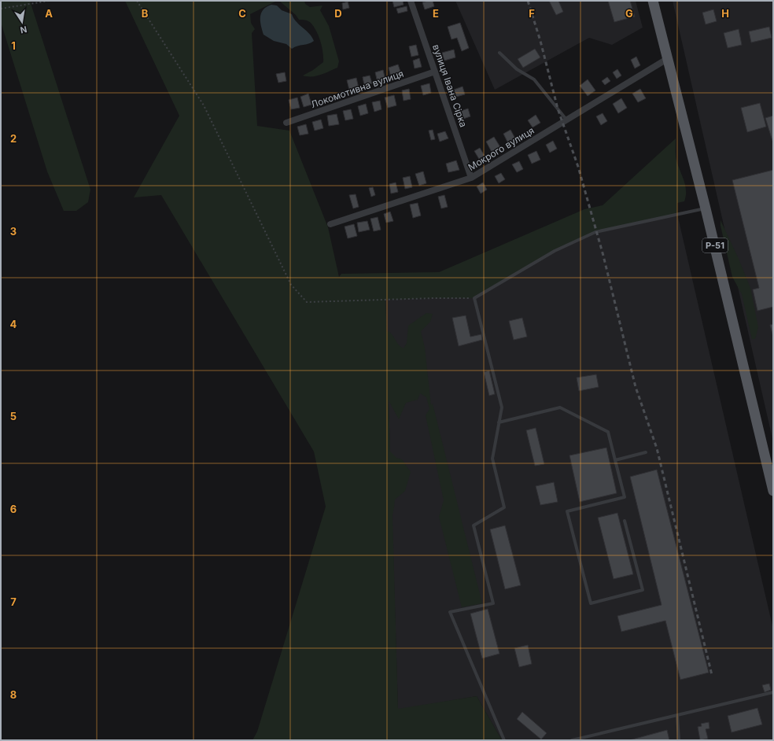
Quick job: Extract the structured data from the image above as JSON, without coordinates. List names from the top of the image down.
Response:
{
  "streets": {
    "main road": ["Р-51"],
    "street": ["вулиця Івана Сірка", "Локомотивна вулиця", "Мокрого вулиця"]
  },
  "crossings": [
    ["вулиця Івана Сірка", "Локомотивна вулиця"],
    ["вулиця Івана Сірка", "Мокрого вулиця"],
    ["Мокрого вулиця", "Р-51"]
  ],
  "north": "bottom",
  "grid": {
    "columns": [
      "A",
      "B",
      "C",
      "D",
      "E",
      "F",
      "G",
      "H"
    ],
    "rows": [
      "1",
      "2",
      "3",
      "4",
      "5",
      "6",
      "7",
      "8"
    ]
  }
}
